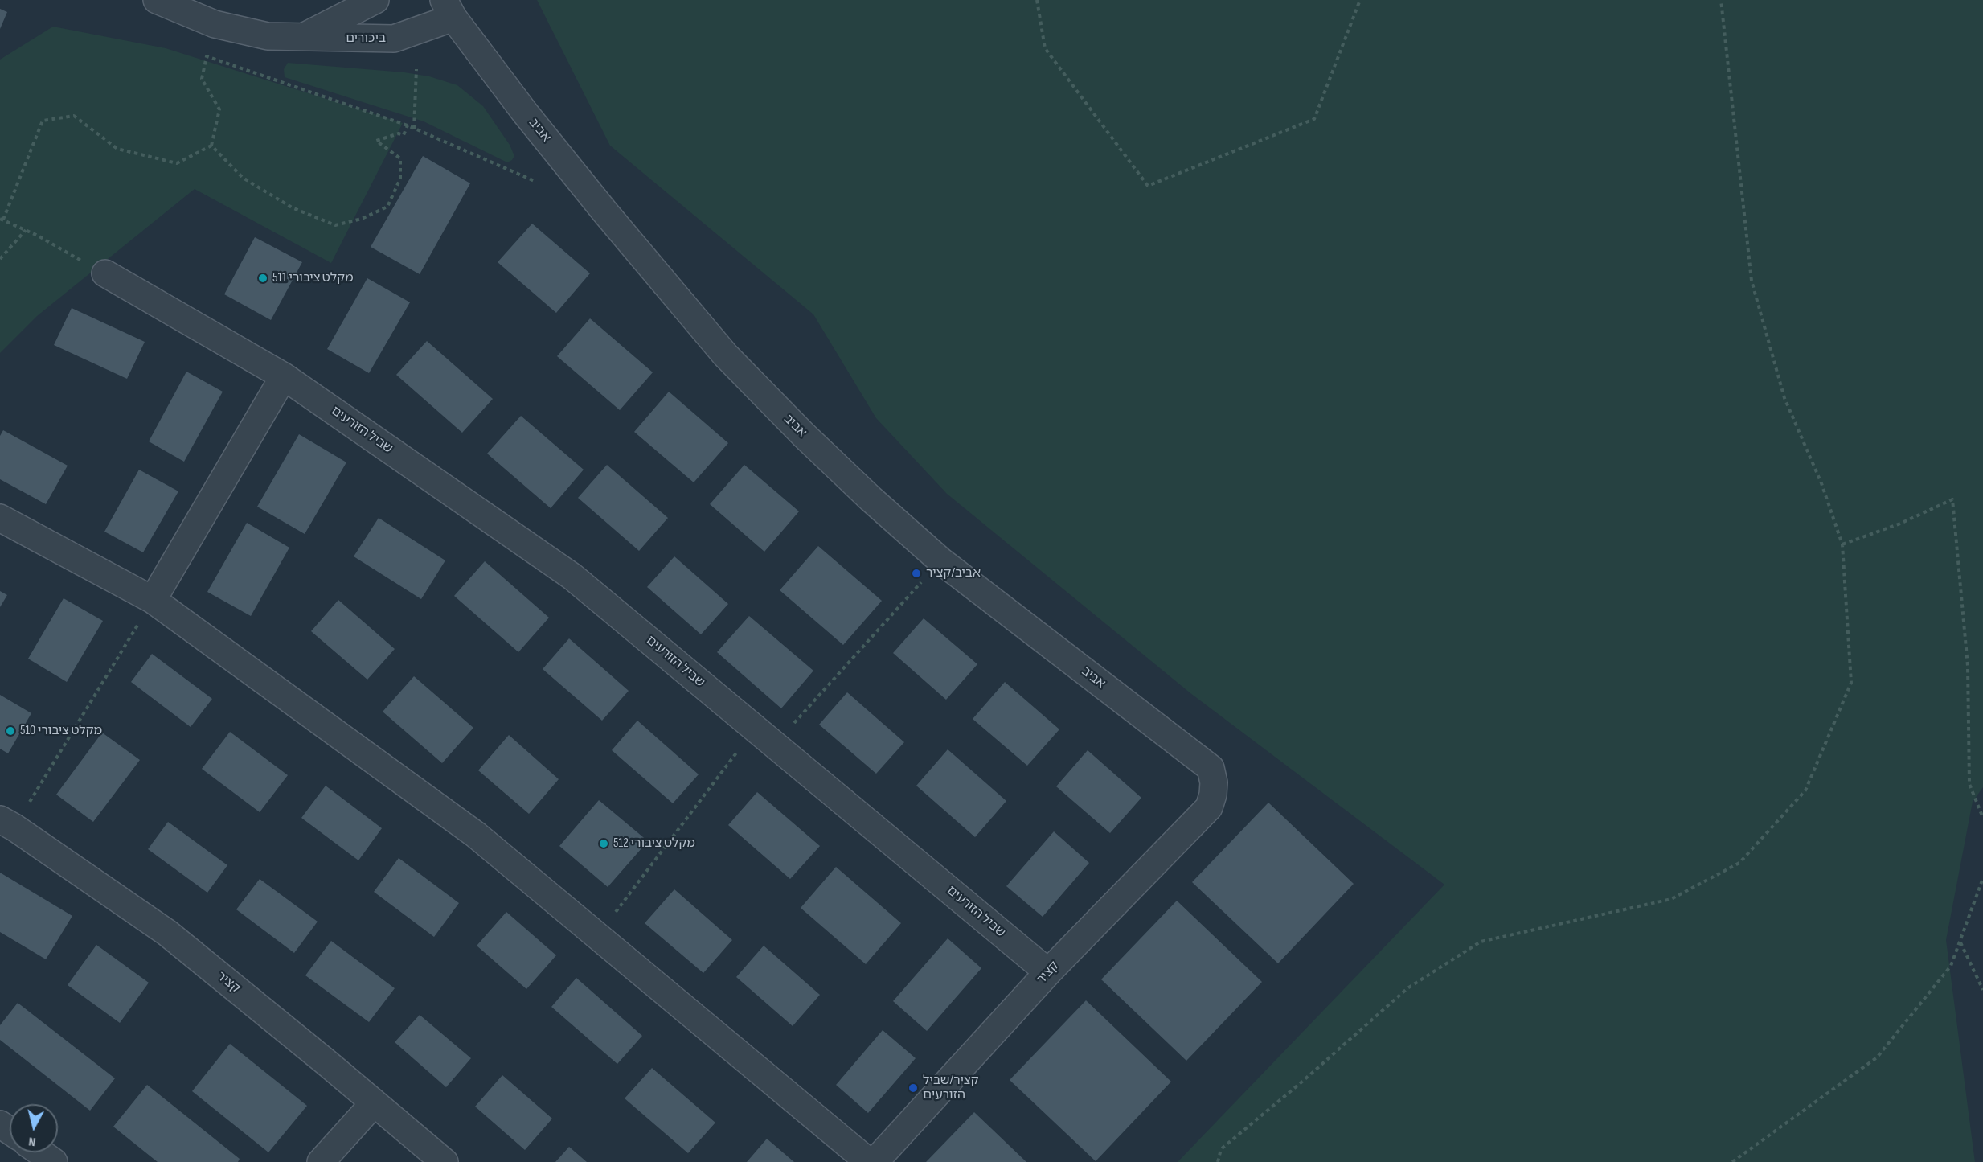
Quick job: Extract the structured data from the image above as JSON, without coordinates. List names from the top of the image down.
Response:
{
  "streets": {
    "street": [
      "ביכורים",
      "אביב",
      "שביל הזורעים",
      "קציר"
    ]
  },
  "crossings": [
    ["ביכורים", "אביב"],
    ["אביב", "קציר"],
    ["שביל הזורעים", "קציר"]
  ],
  "places": [
    "מקלט ציבורי 511",
    "אביב/קציר",
    "מקלט ציבורי 510",
    "מקלט ציבורי 512",
    "קציר/שביל הזורעים"
  ],
  "north": "bottom"
}
